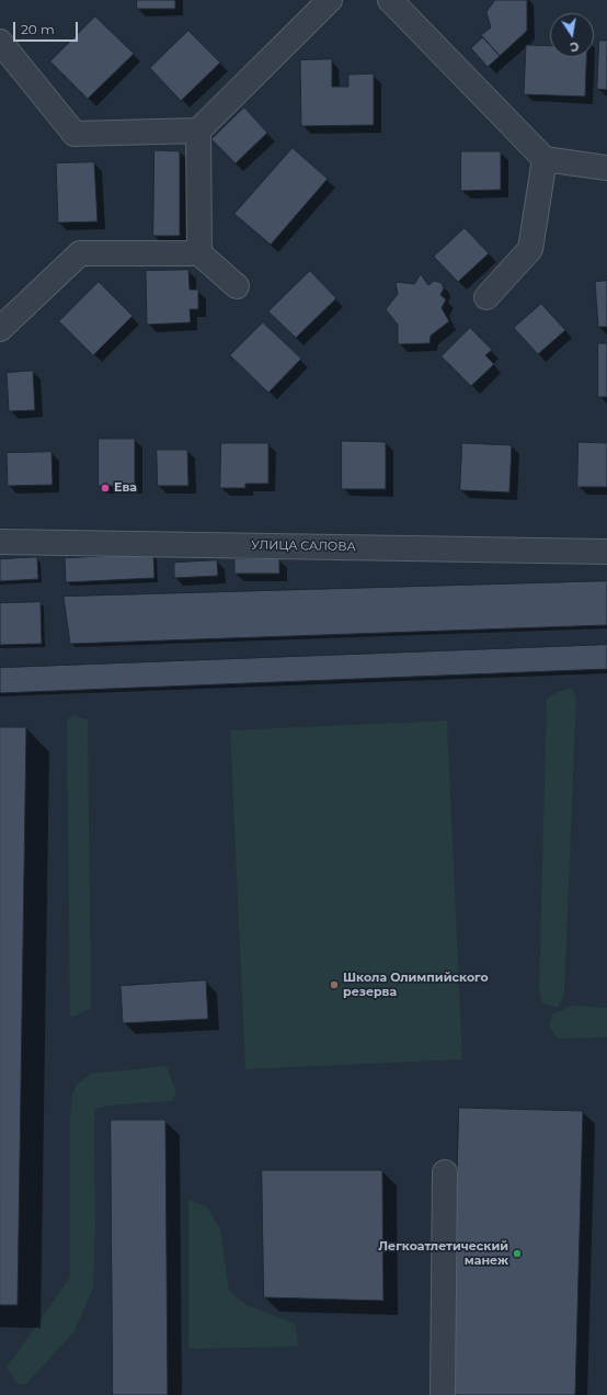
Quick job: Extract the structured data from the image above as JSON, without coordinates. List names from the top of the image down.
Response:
{
  "streets": {
    "street": ["УЛИЦА САЛОВА"]
  },
  "places": ["Ева", "Школа Олимпийского резерва", "Легкоатлетический манеж"],
  "scale_bar": "20 m",
  "north": "bottom"
}
